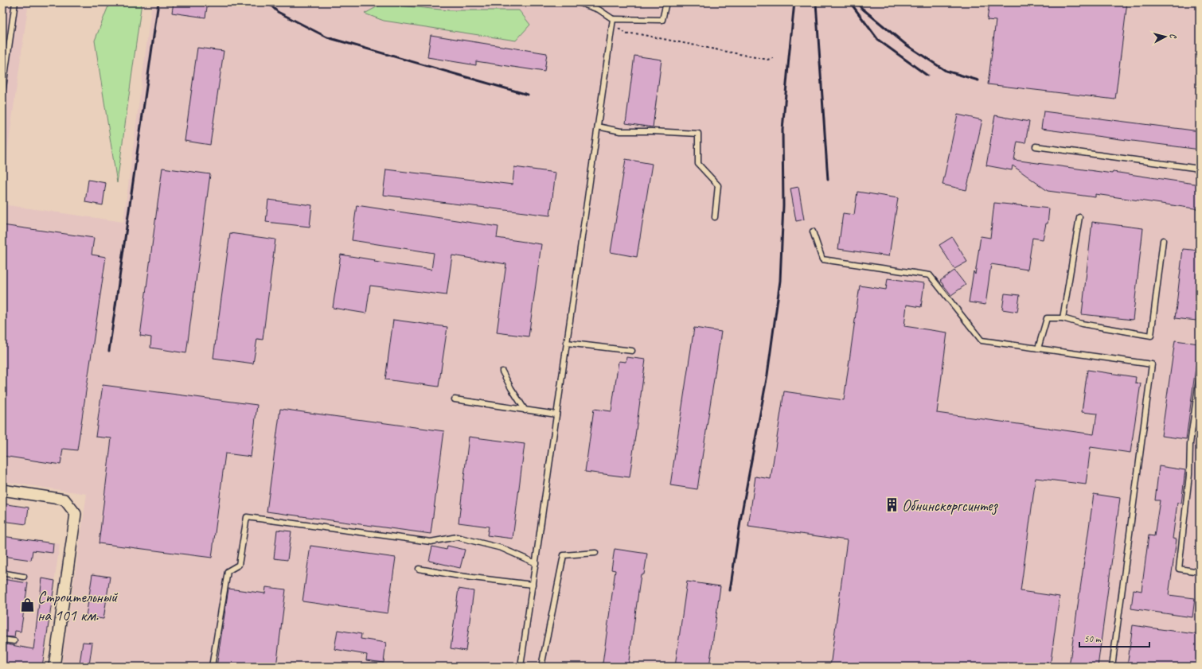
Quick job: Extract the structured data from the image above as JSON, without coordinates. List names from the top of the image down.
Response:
{
  "places": {
    "building": ["Обнинскоргсинтез"],
    "shop": ["Строительный на 101 км."]
  },
  "scale_bar": "50 m",
  "north": "right"
}
